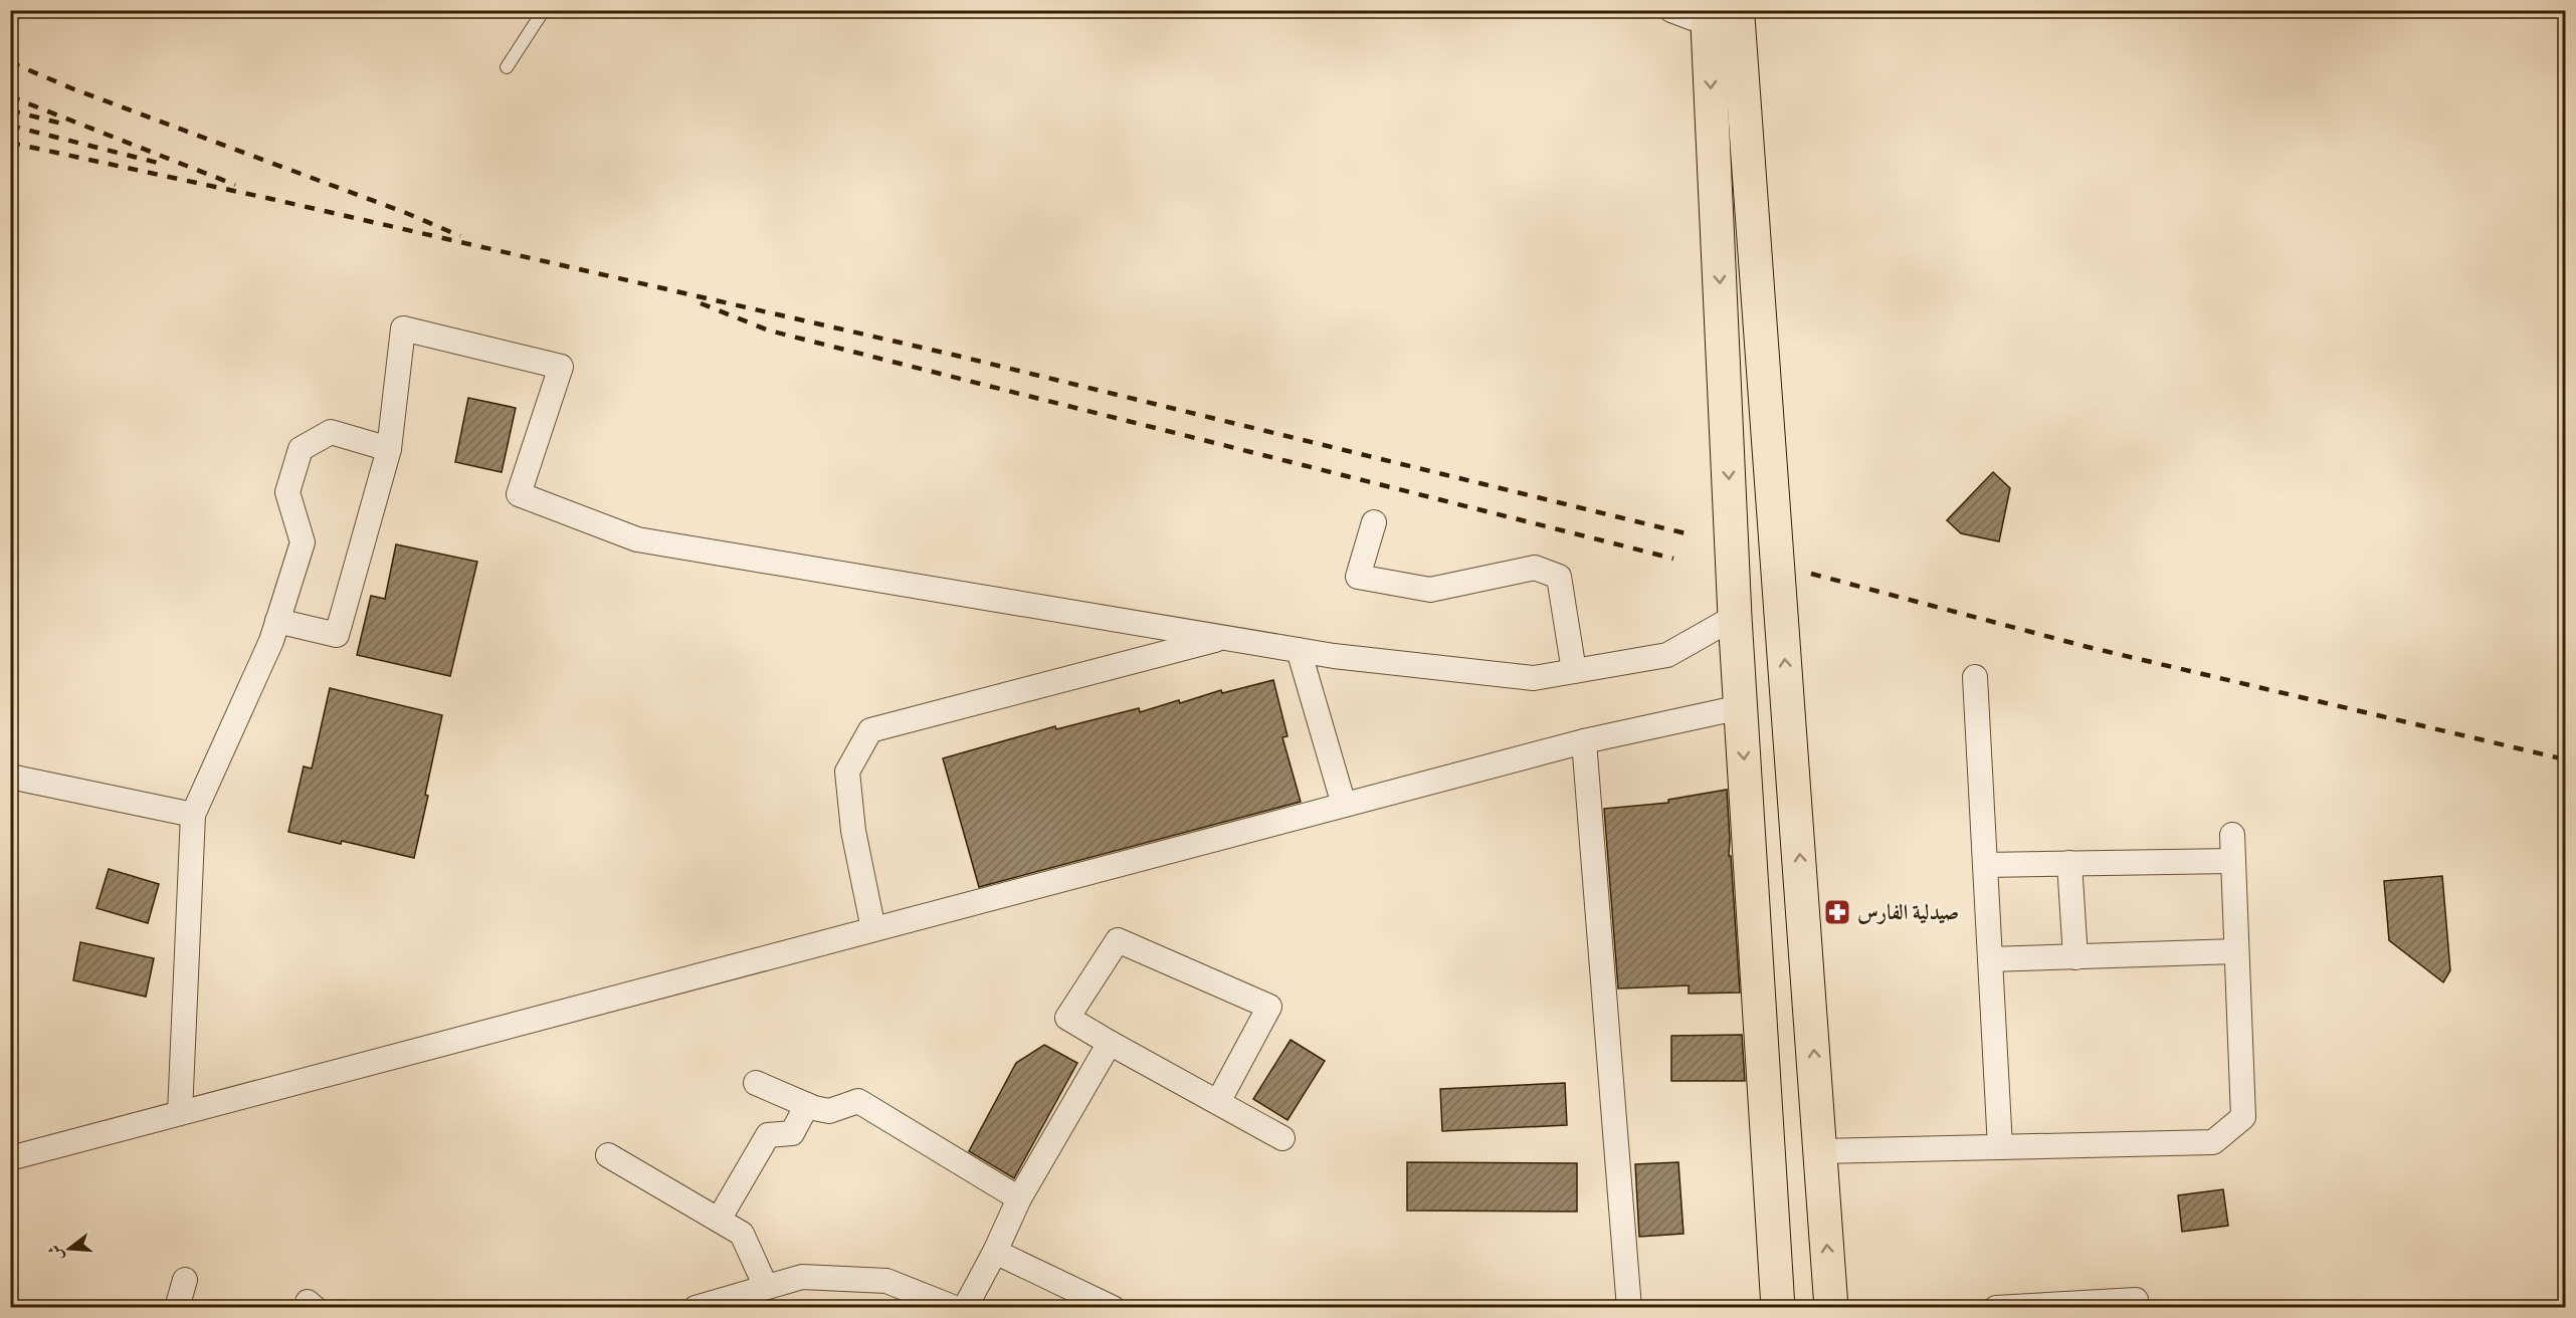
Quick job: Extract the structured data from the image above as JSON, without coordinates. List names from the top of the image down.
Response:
{
  "places": {
    "pharmacy": ["صيدلية الفارس"]
  },
  "north": "left"
}
